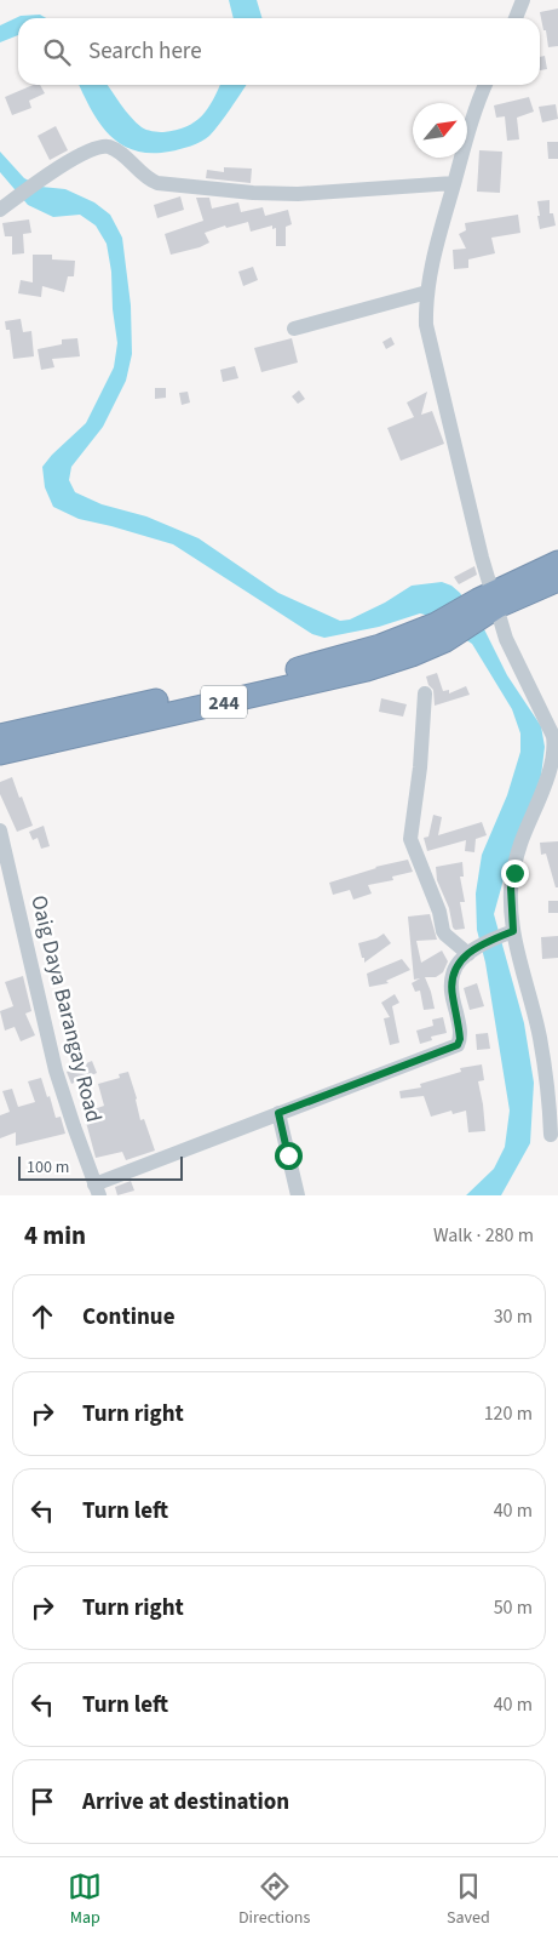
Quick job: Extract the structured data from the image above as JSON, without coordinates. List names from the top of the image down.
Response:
{
  "streets": {
    "highway": ["244"],
    "street": ["Oaig Daya Barangay Road"]
  },
  "scale_bar": "100 m",
  "north": "top right",
  "page": {
    "search": "Search here",
    "scale": "100 m",
    "heading": ["4 min", "Walk · 280 m"],
    "list": [
      ["Continue", "30 m"],
      ["Turn right", "120 m"],
      ["Turn left", "40 m"],
      ["Turn right", "50 m"],
      ["Turn left", "40 m"],
      "Arrive at destination"
    ],
    "nav": ["Map", "Directions", "Saved"]
  }
}
